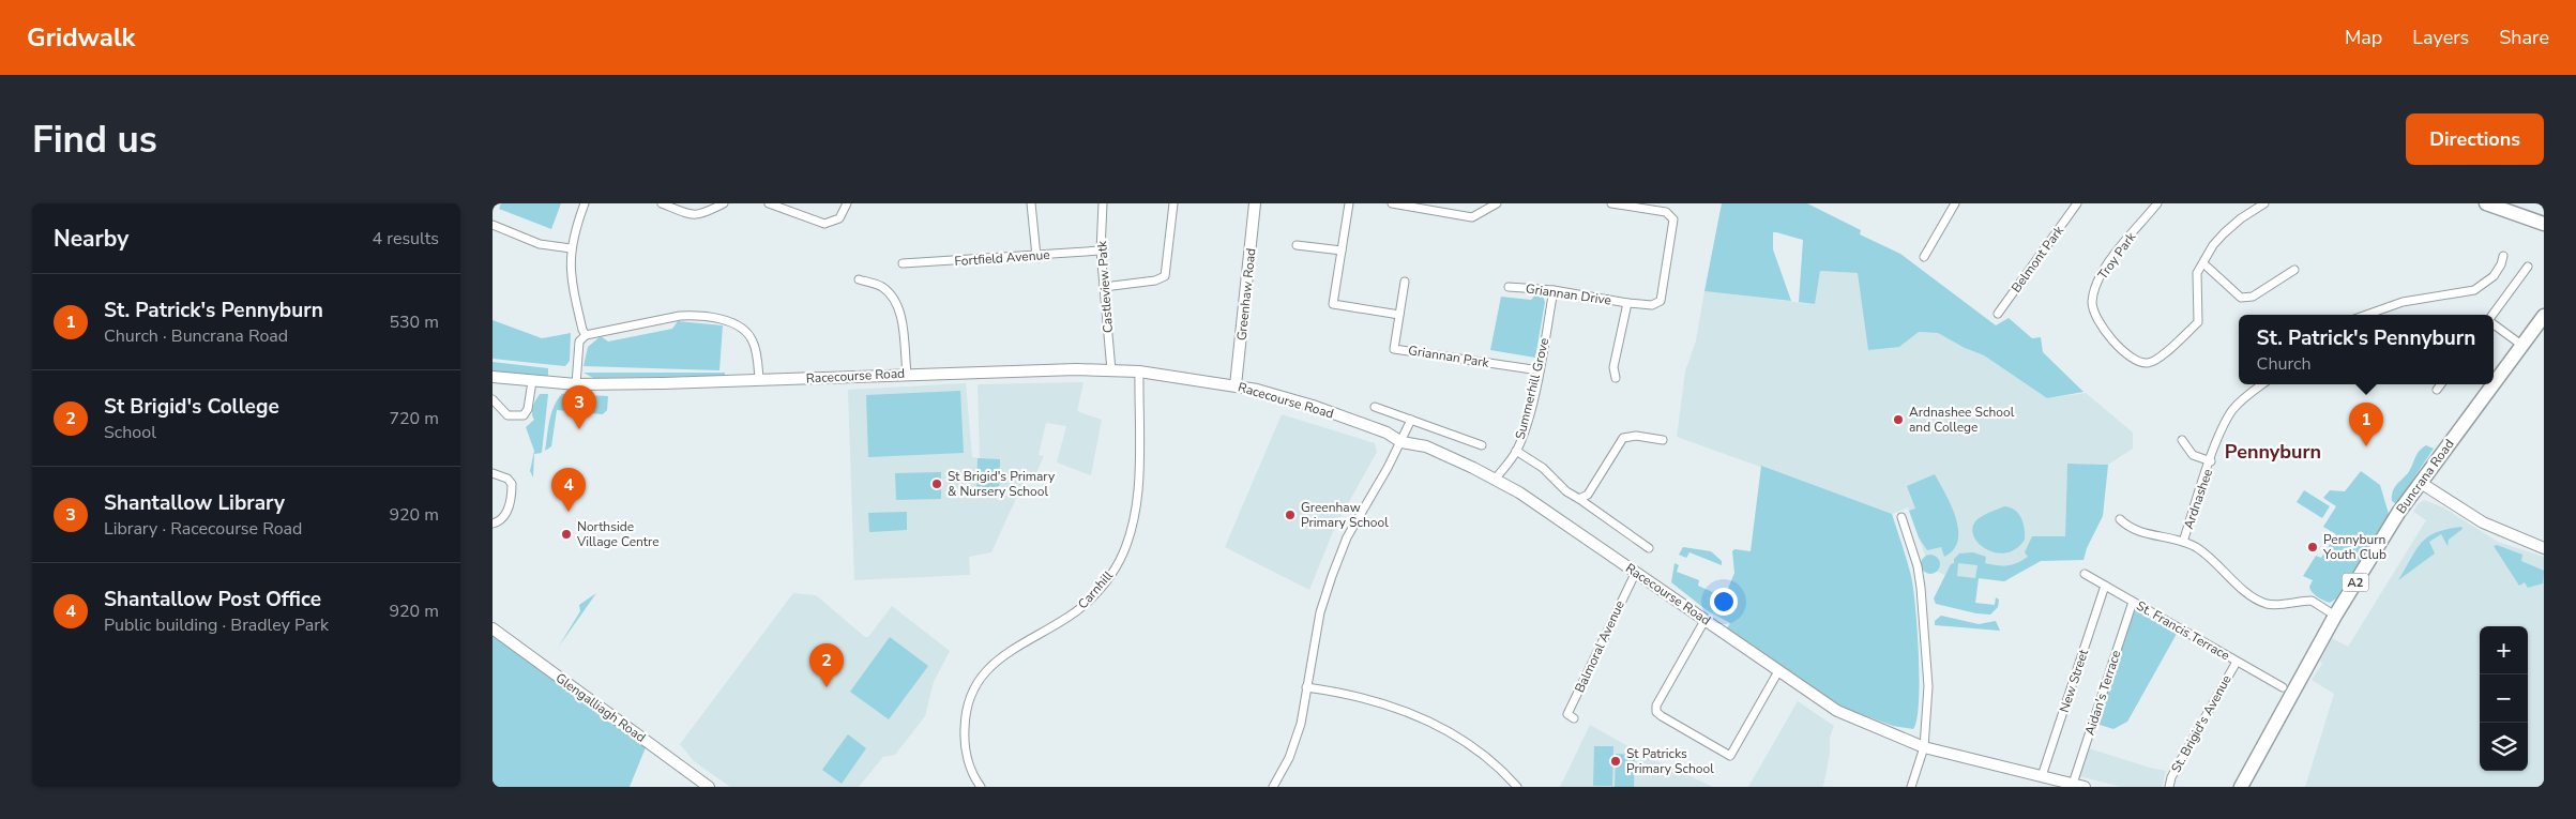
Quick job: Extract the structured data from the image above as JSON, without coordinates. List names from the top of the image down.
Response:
{
  "streets": {
    "highway": ["Buncrana Road", "A2"],
    "main road": ["Greenhaw Road", "Racecourse Road", "Glengalliagh Road"],
    "street": [
      "Troy Park",
      "Fortfield Avenue",
      "Belmont Park",
      "Castleview Patk",
      "Griannan Drive",
      "Griannan Park",
      "Summerhill Grove",
      "Ardnashee",
      "Carnhill",
      "St. Francis Terrace",
      "Balmoral Avenue",
      "New Street",
      "Aidan's Terrace",
      "St. Brigid's Avenue"
    ]
  },
  "crossings": [
    ["Fortfield Avenue", "Castleview Patk"],
    ["Castleview Patk", "Racecourse Road"],
    ["Greenhaw Road", "Racecourse Road"],
    ["Griannan Drive", "Summerhill Grove"],
    ["Griannan Park", "Summerhill Grove"],
    ["Racecourse Road", "Summerhill Grove"],
    ["Racecourse Road", "Carnhill"],
    ["Racecourse Road", "Balmoral Avenue"],
    ["Racecourse Road", "New Street"],
    ["Racecourse Road", "Aidan's Terrace"],
    ["St. Francis Terrace", "New Street"],
    ["St. Francis Terrace", "Aidan's Terrace"],
    ["St. Francis Terrace", "St. Brigid's Avenue"]
  ],
  "districts": ["Pennyburn"],
  "places": [
    "Ardnashee School and College",
    "St Brigid's Primary & Nursery School",
    "Greenhaw Primary School",
    "Northside Village Centre",
    "Pennyburn Youth Club",
    "St Patricks Primary School"
  ],
  "page": {
    "header": "Gridwalk",
    "nav": ["Map", "Layers", "Share"],
    "buttons": "Directions",
    "title": "Find us",
    "heading": ["Nearby", "4 results"],
    "list": [
      {
        "mark": "1",
        "name": "St. Patrick's Pennyburn",
        "note": "Church · Buncrana Road",
        "value": "530 m"
      },
      {
        "mark": "2",
        "name": "St Brigid's College",
        "note": "School",
        "value": "720 m"
      },
      {
        "mark": "3",
        "name": "Shantallow Library",
        "note": "Library · Racecourse Road",
        "value": "920 m"
      },
      {
        "mark": "4",
        "name": "Shantallow Post Office",
        "note": "Public building · Bradley Park",
        "value": "920 m"
      }
    ],
    "popup": ["St. Patrick's Pennyburn", "Church"],
    "pins": [
      "3",
      "1",
      "4",
      "2"
    ],
    "map_buttons": ["+", "−"]
  }
}
